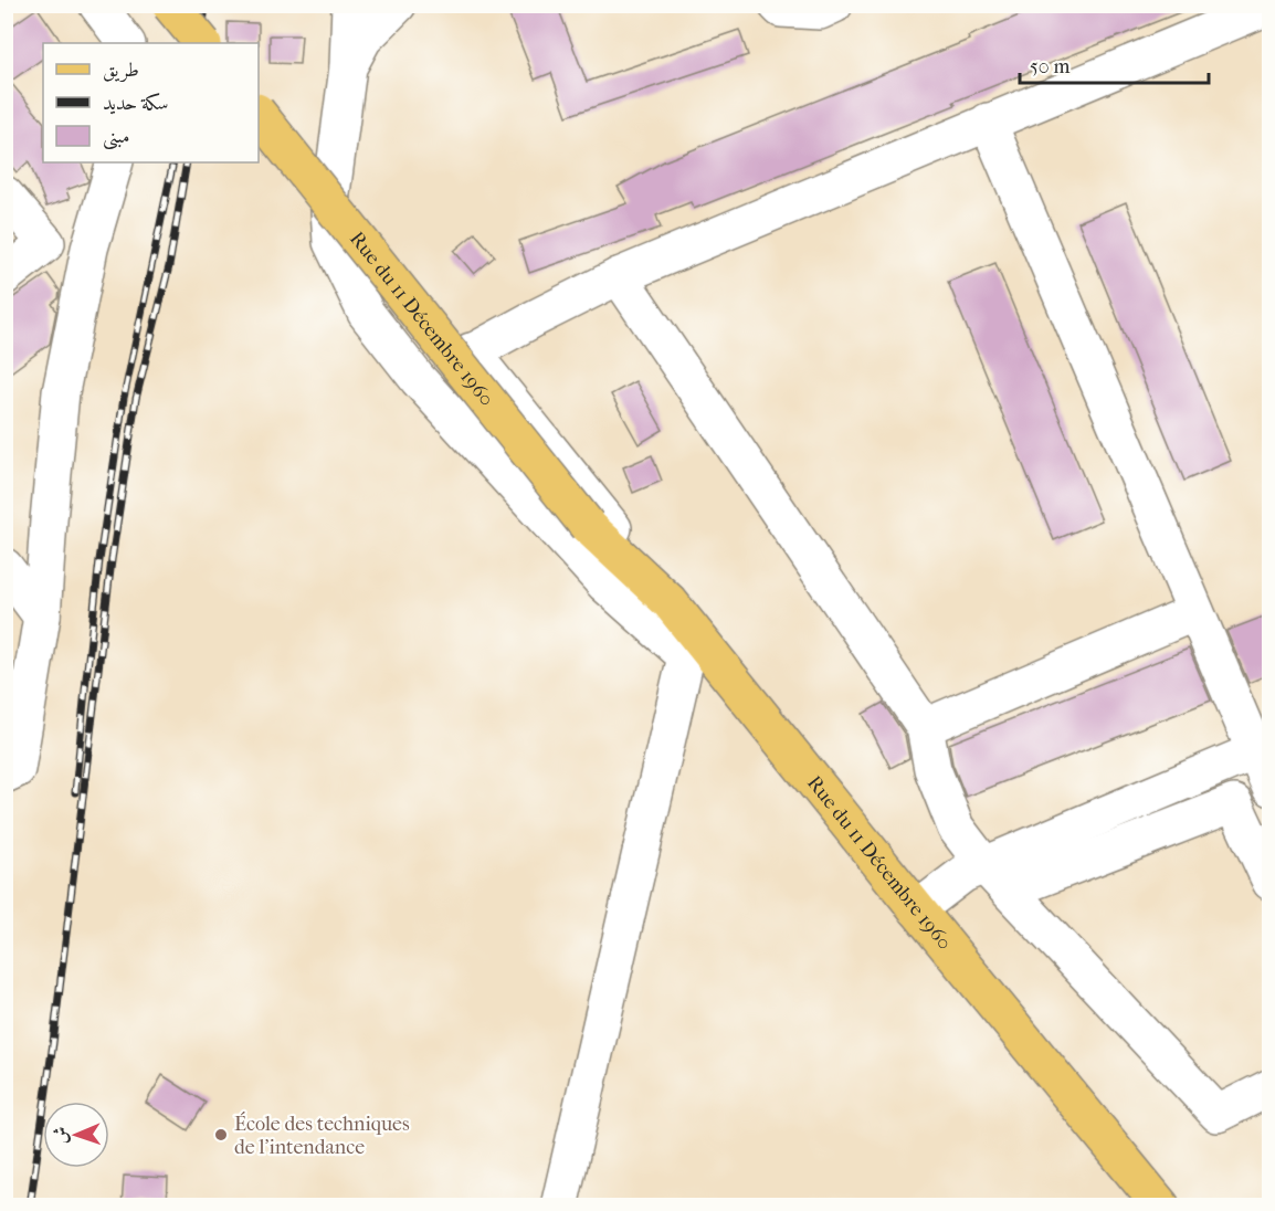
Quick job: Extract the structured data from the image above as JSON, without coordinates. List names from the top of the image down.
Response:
{
  "streets": {
    "main road": ["Rue du 11 Décembre 1960"]
  },
  "places": ["École des techniques de l'intendance"],
  "legend": ["طريق", "سكة حديد", "مبنى"],
  "scale_bar": "50 m",
  "north": "left"
}
